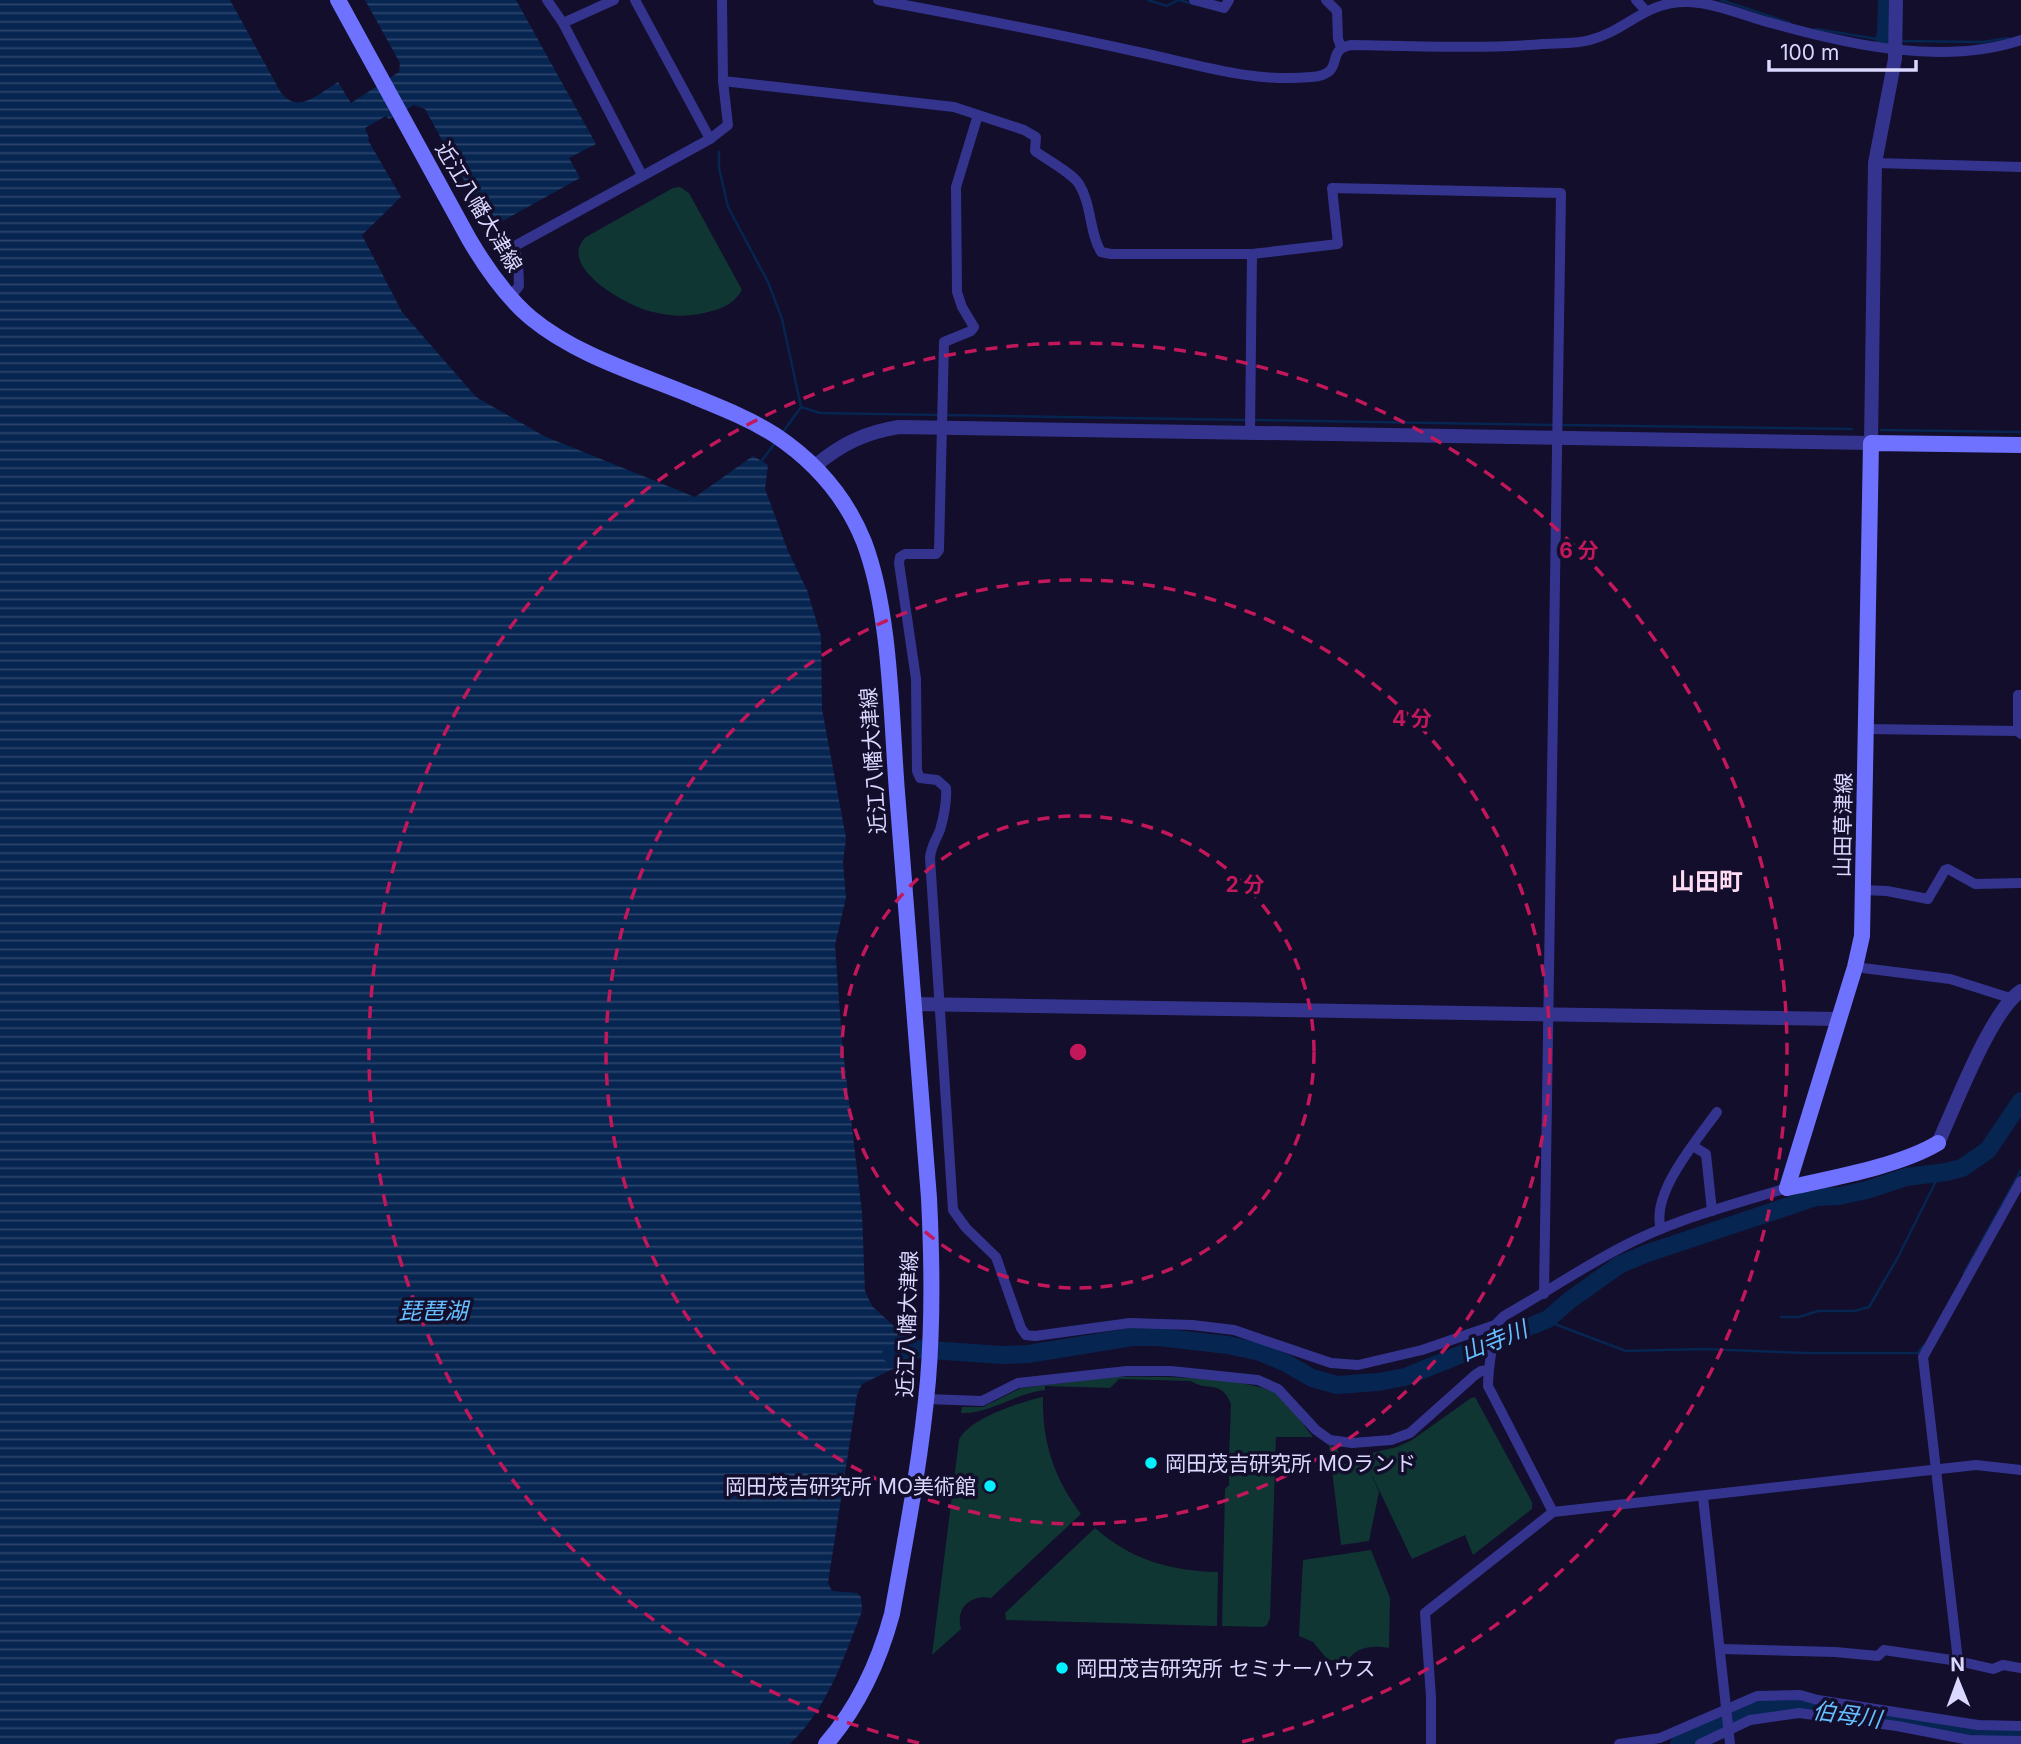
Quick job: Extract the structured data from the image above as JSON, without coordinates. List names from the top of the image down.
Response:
{
  "streets": {
    "main road": ["近江八幡大津線", "山田草津線"]
  },
  "districts": ["山田町"],
  "water": ["琵琶湖", "山寺川", "伯母川"],
  "places": ["岡田茂吉研究所 MOランド", "岡田茂吉研究所 MO美術館", "岡田茂吉研究所 セミナーハウス"],
  "scale_bar": "100 m",
  "north": "top",
  "rings": ["6 分", "4 分", "2 分"]
}
